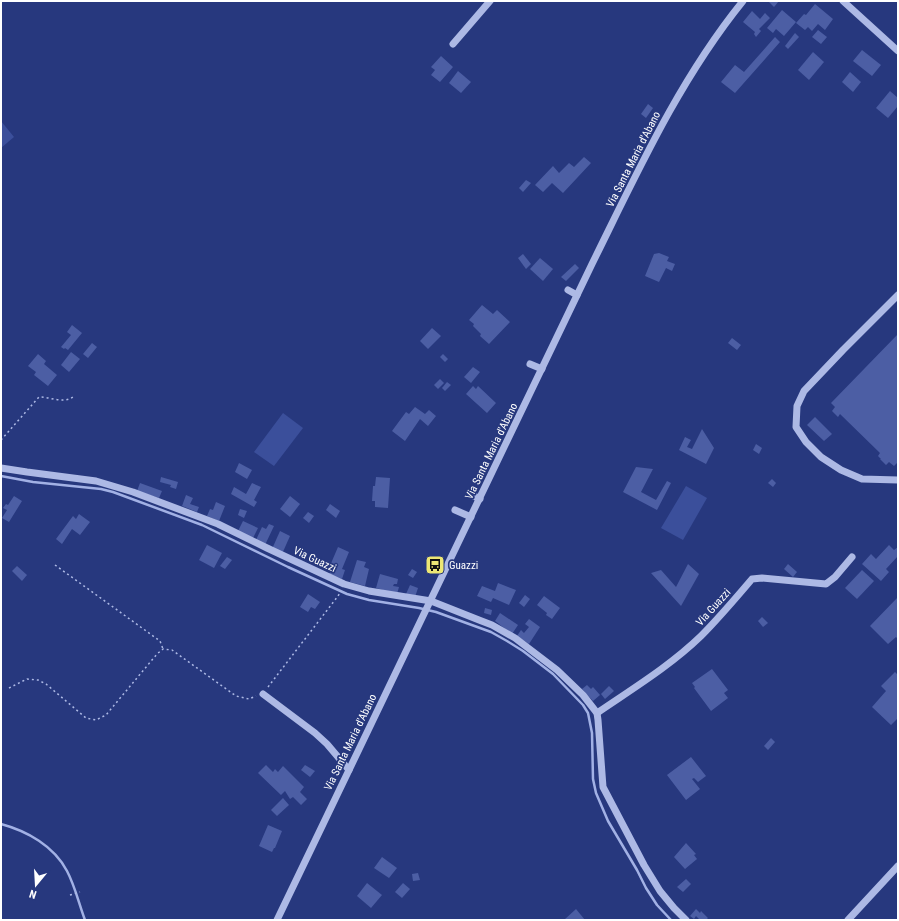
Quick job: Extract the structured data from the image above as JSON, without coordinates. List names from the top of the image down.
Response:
{
  "streets": {
    "street": ["Via Santa Maria d'Abano", "Via Guazzi"]
  },
  "crossings": [
    ["Via Santa Maria d'Abano", "Via Guazzi"]
  ],
  "places": {
    "bus stop": ["Guazzi"]
  },
  "north": "bottom"
}
